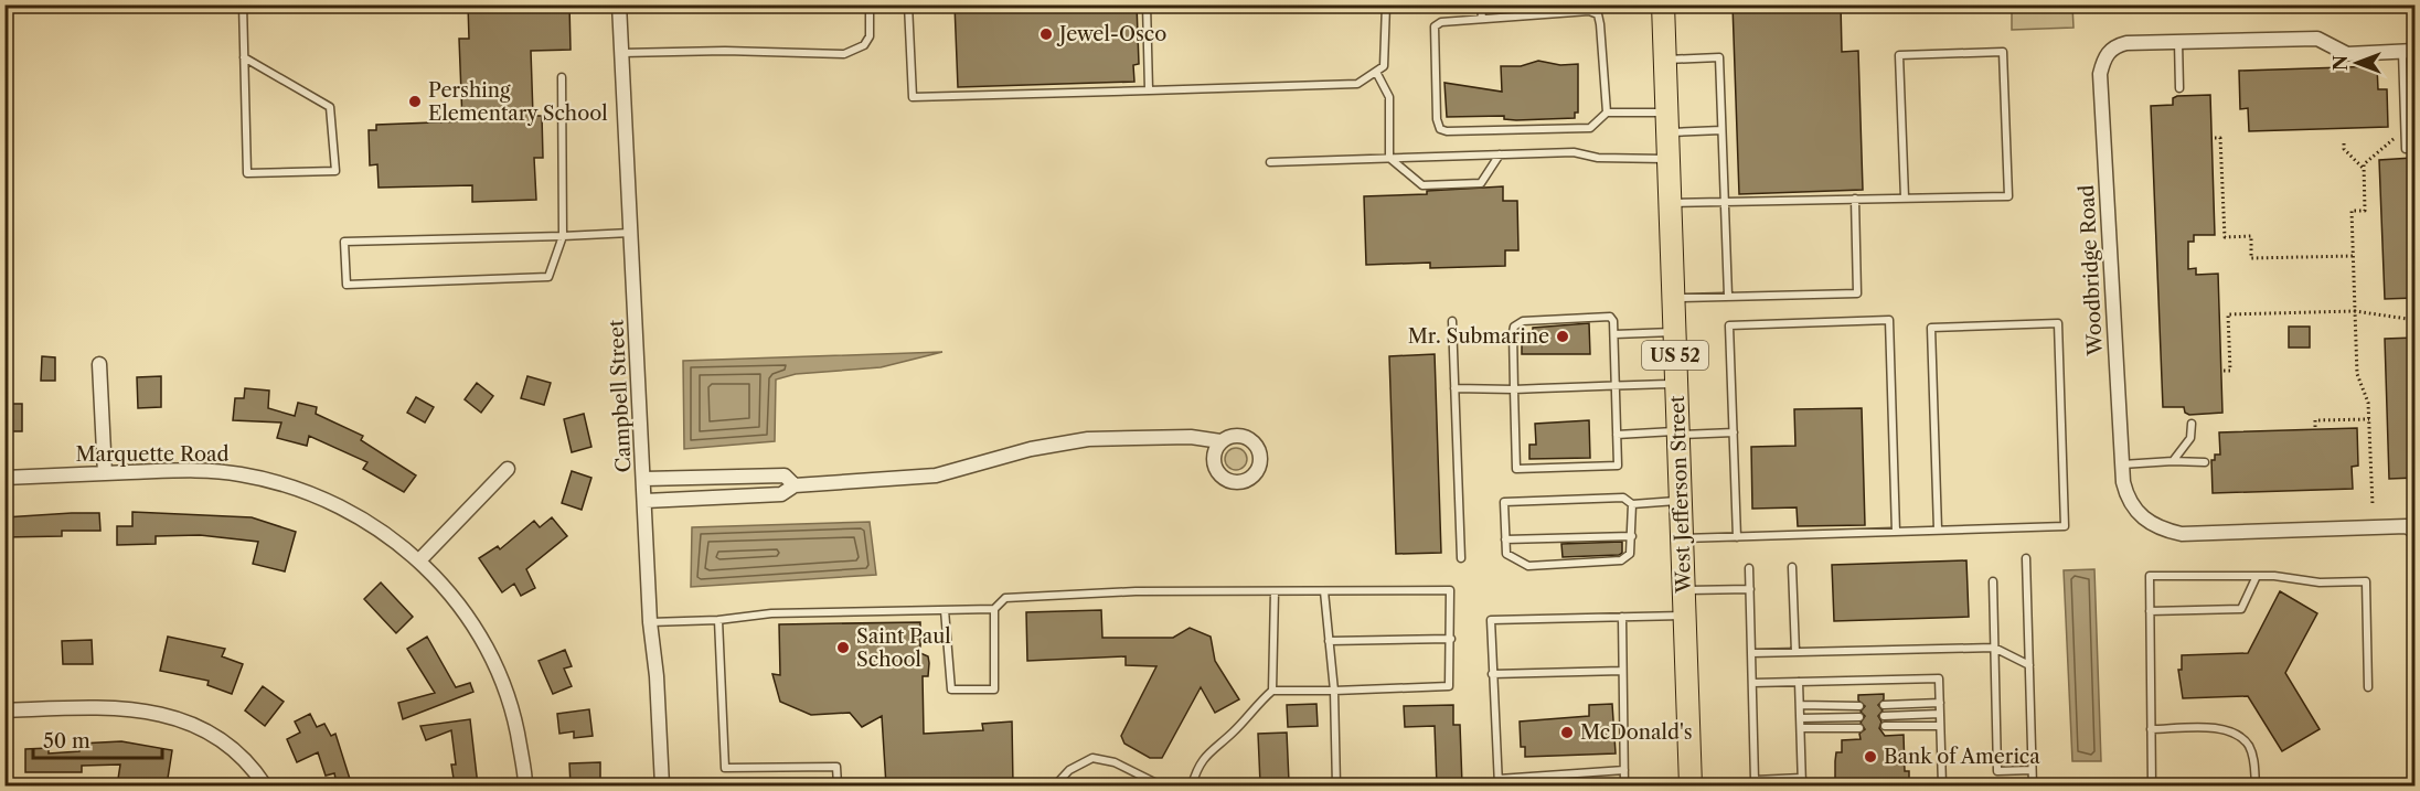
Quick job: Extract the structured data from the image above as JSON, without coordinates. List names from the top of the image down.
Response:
{
  "streets": {
    "main road": ["US 52", "West Jefferson Street"],
    "street": ["Woodbridge Road", "Campbell Street", "Marquette Road"]
  },
  "places": [
    "Jewel-Osco",
    "Pershing Elementary School",
    "Mr. Submarine",
    "Saint Paul School",
    "McDonald's",
    "Bank of America"
  ],
  "scale_bar": "50 m",
  "north": "left"
}
